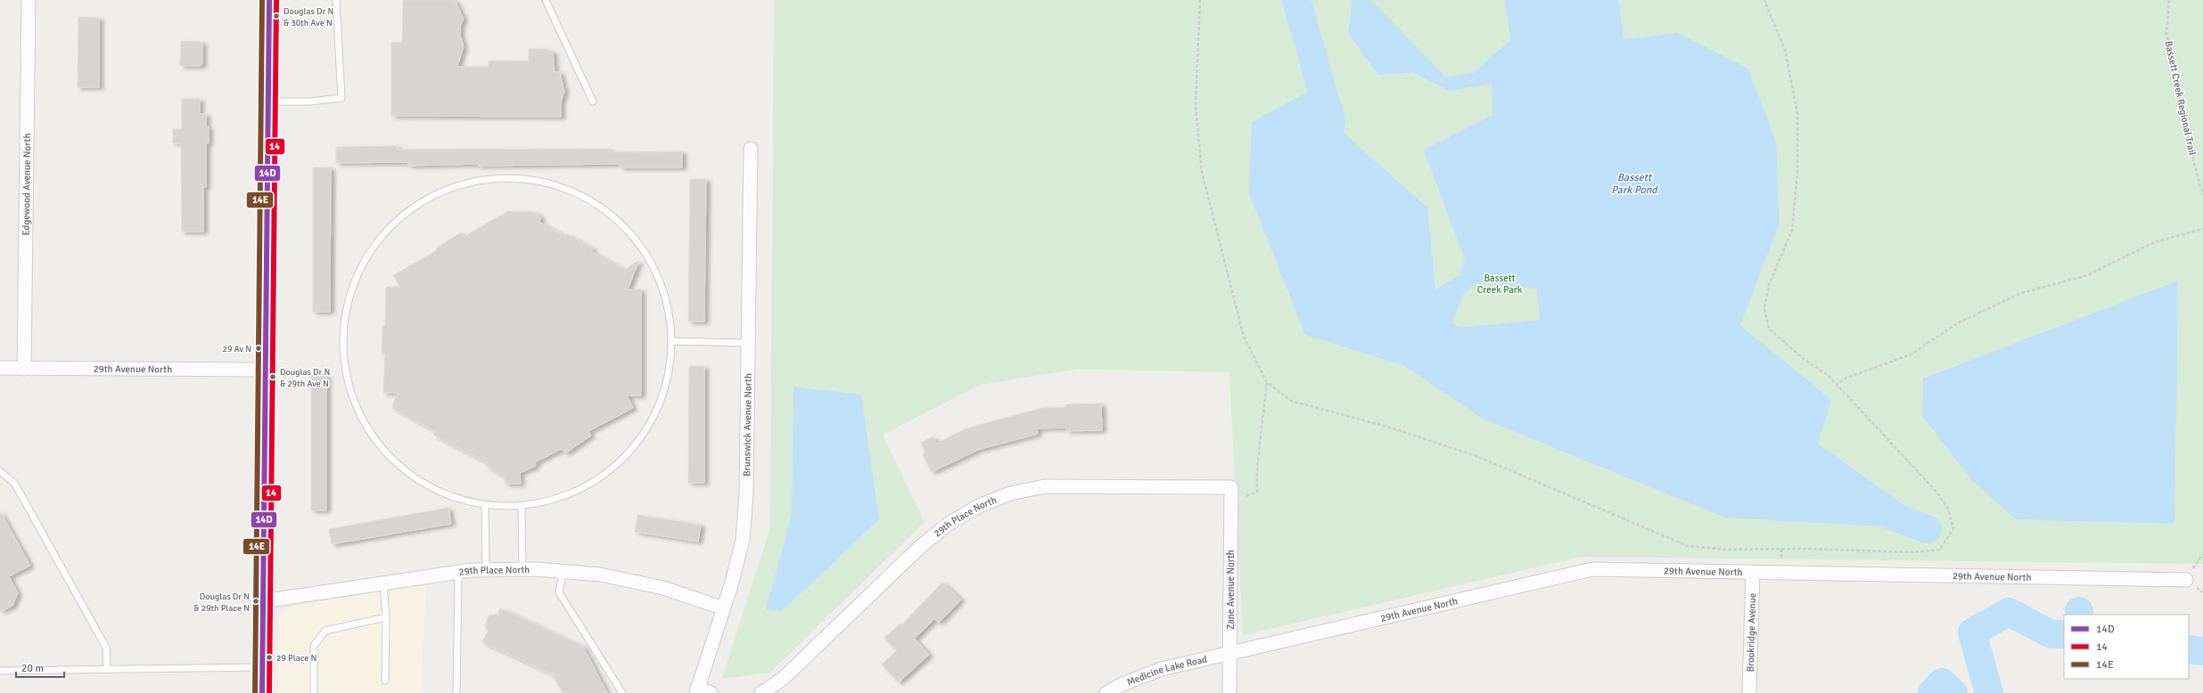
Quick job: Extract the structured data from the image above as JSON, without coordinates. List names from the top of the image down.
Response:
{
  "streets": {
    "street": [
      "Edgewood Avenue North",
      "29th Avenue North",
      "Brunswick Avenue North",
      "29th Place North",
      "Zane Avenue North",
      "Brookridge Avenue",
      "Medicine Lake Road"
    ],
    "path": ["Bassett Creek Regional Trail"]
  },
  "crossings": [
    ["Edgewood Avenue North", "29th Avenue North"],
    ["29th Avenue North", "Zane Avenue North"],
    ["29th Avenue North", "Brookridge Avenue"],
    ["29th Avenue North", "Medicine Lake Road"],
    ["Brunswick Avenue North", "29th Place North"],
    ["29th Place North", "Zane Avenue North"],
    ["Zane Avenue North", "Medicine Lake Road"]
  ],
  "water": ["Bassett Park Pond"],
  "parks": ["Bassett Creek Park"],
  "places": [
    "Douglas Dr N & 30th Ave N",
    "29 Av N",
    "Douglas Dr N & 29th Ave N",
    "Douglas Dr N & 29th Place N",
    "29 Place N"
  ],
  "lines": ["transit line 14D", "transit line 14", "transit line 14E"],
  "legend": ["14D", "14", "14E"],
  "scale_bar": "20 m"
}
